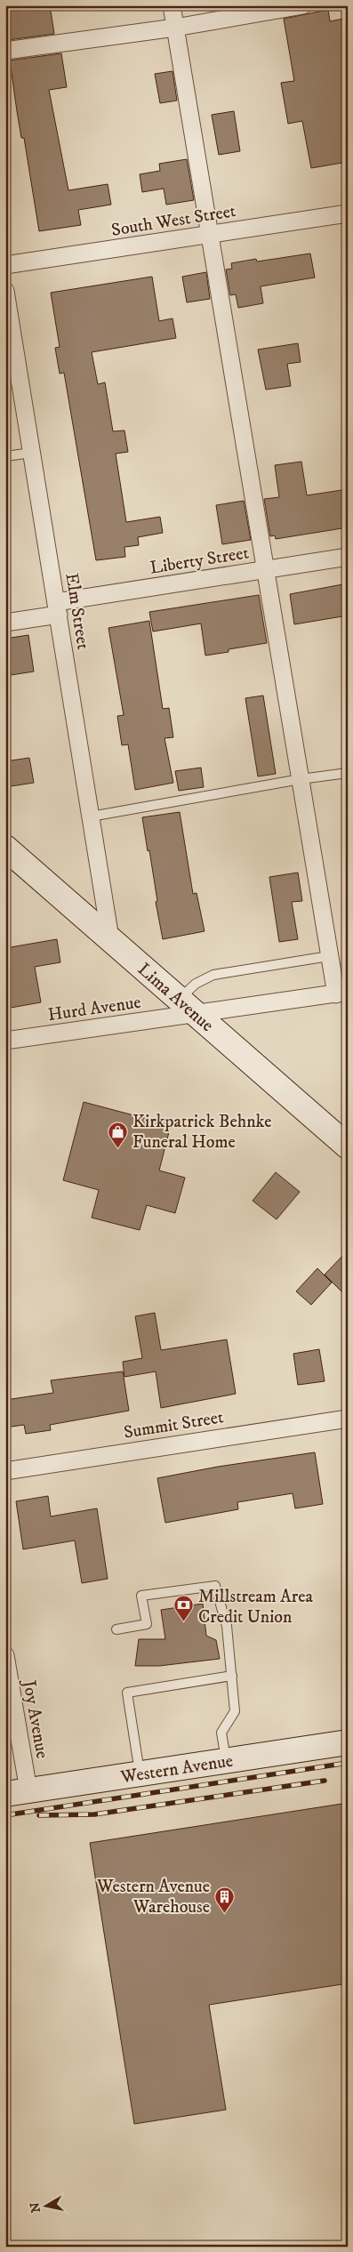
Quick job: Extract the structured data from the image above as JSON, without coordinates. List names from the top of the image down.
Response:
{
  "streets": {
    "main road": ["Lima Avenue", "Western Avenue"],
    "street": [
      "South West Street",
      "Liberty Street",
      "Elm Street",
      "Hurd Avenue",
      "Summit Street",
      "Joy Avenue"
    ]
  },
  "crossings": [
    ["Liberty Street", "Elm Street"],
    ["Elm Street", "Lima Avenue"],
    ["Lima Avenue", "Hurd Avenue"],
    ["Joy Avenue", "Western Avenue"]
  ],
  "places": {
    "shop": ["Kirkpatrick Behnke Funeral Home"],
    "bank": ["Millstream Area Credit Union"],
    "building": ["Western Avenue Warehouse"]
  },
  "north": "left"
}
